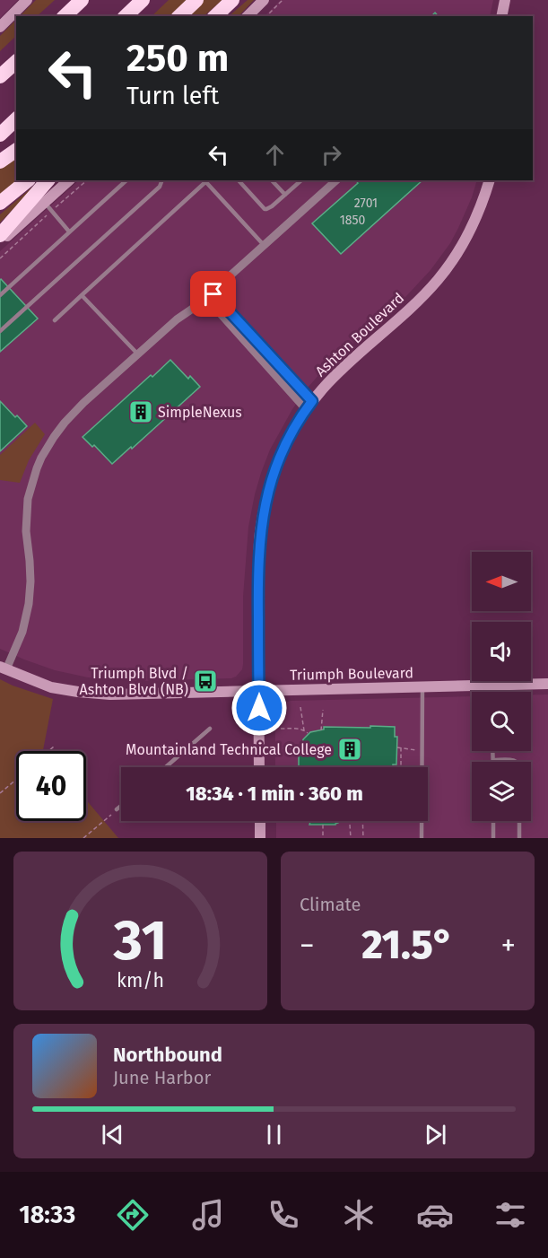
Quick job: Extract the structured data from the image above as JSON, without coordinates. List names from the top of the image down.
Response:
{
  "streets": {
    "street": ["Ashton Boulevard", "Triumph Boulevard"]
  },
  "crossings": [
    ["Ashton Boulevard", "Triumph Boulevard"]
  ],
  "places": {
    "building": ["SimpleNexus", "Mountainland Technical College"],
    "bus stop": ["Triumph Blvd / Ashton Blvd (NB)"]
  },
  "house_numbers": ["2701", "1850"],
  "north": "left",
  "page": {
    "turn": ["250 m", "Turn left"],
    "limit": "40",
    "trip": "18:34 · 1 min · 360 m",
    "tile": "Climate",
    "heat": ["−", "21.5°", "+"],
    "song": ["Northbound", "June Harbor"],
    "tabs": "18:33",
    "gauge": ["31", "km/h"]
  }
}
